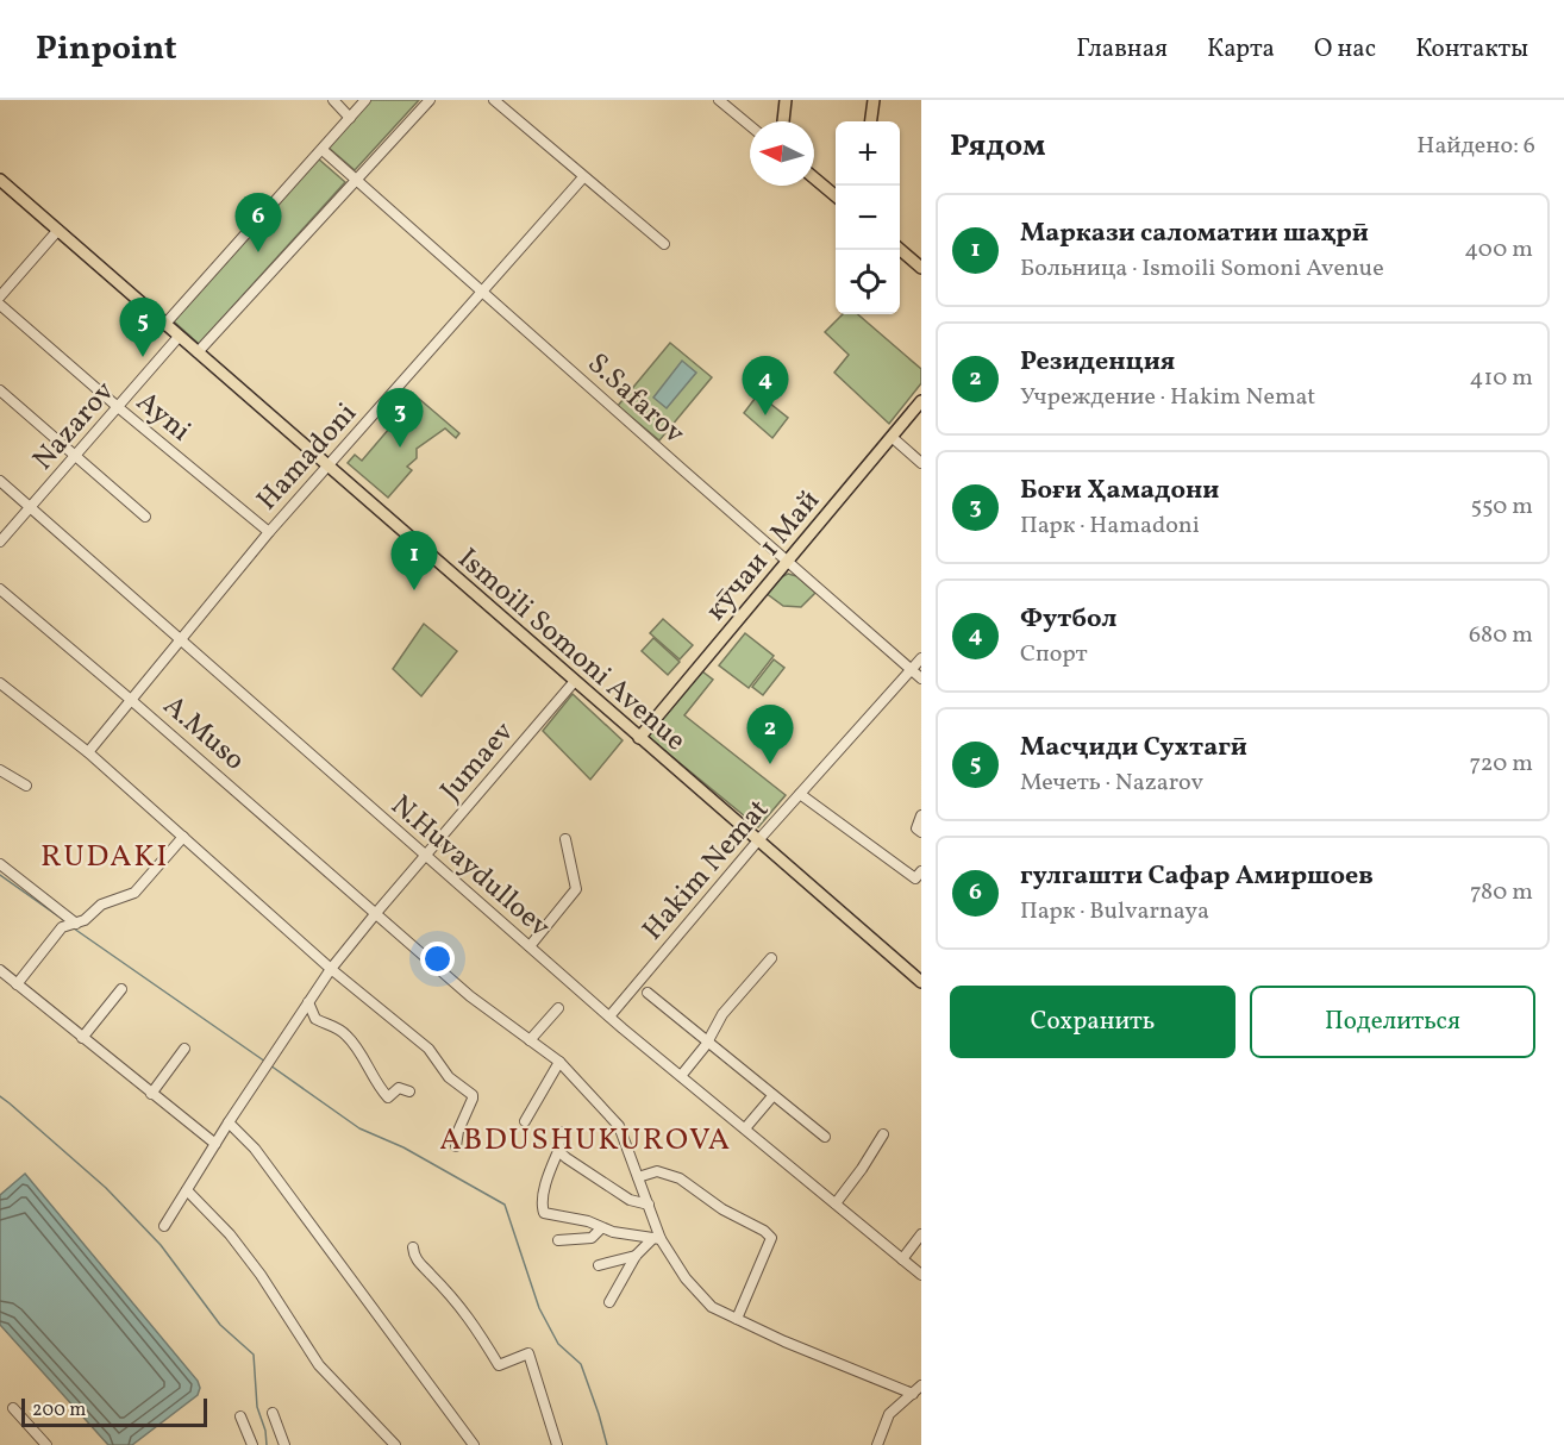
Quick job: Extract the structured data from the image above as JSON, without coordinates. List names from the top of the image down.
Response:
{
  "streets": {
    "main road": ["кӯчаи 1 Май", "Ismoili Somoni Avenue"],
    "street": [
      "S.Safarov",
      "Ayni",
      "Nazarov",
      "Hamadoni",
      "A.Muso",
      "Jumaev",
      "N.Huvaydulloev",
      "Hakim Nemat"
    ]
  },
  "crossings": [
    ["S.Safarov", "Hamadoni"],
    ["S.Safarov", "кӯчаи 1 Май"],
    ["S.Safarov", "Hakim Nemat"],
    ["Ayni", "Nazarov"],
    ["Ayni", "Hamadoni"],
    ["Nazarov", "Ismoili Somoni Avenue"],
    ["Nazarov", "N.Huvaydulloev"],
    ["Hamadoni", "Ismoili Somoni Avenue"],
    ["Hamadoni", "A.Muso"],
    ["Hamadoni", "N.Huvaydulloev"],
    ["кӯчаи 1 Май", "Ismoili Somoni Avenue"],
    ["Ismoili Somoni Avenue", "Jumaev"],
    ["Ismoili Somoni Avenue", "Hakim Nemat"],
    ["A.Muso", "Jumaev"],
    ["Jumaev", "N.Huvaydulloev"],
    ["N.Huvaydulloev", "Hakim Nemat"]
  ],
  "districts": ["RUDAKI", "ABDUSHUKUROVA"],
  "scale_bar": "200 m",
  "north": "left",
  "page": {
    "header": "Pinpoint",
    "nav": [
      "Главная",
      "Карта",
      "О нас",
      "Контакты"
    ],
    "heading": ["Рядом", "Найдено: 6"],
    "map_buttons": ["+", "−"],
    "pins": [
      "6",
      "5",
      "4",
      "3",
      "1",
      "2"
    ],
    "list": [
      {
        "mark": "1",
        "name": "Маркази саломатии шаҳрӣ",
        "note": "Больница · Ismoili Somoni Avenue",
        "value": "400 m"
      },
      {
        "mark": "2",
        "name": "Резиденция",
        "note": "Учреждение · Hakim Nemat",
        "value": "410 m"
      },
      {
        "mark": "3",
        "name": "Боғи Ҳамадони",
        "note": "Парк · Hamadoni",
        "value": "550 m"
      },
      {
        "mark": "4",
        "name": "Футбол",
        "note": "Спорт",
        "value": "680 m"
      },
      {
        "mark": "5",
        "name": "Масҷиди Сухтагӣ",
        "note": "Мечеть · Nazarov",
        "value": "720 m"
      },
      {
        "mark": "6",
        "name": "гулгашти Сафар Амиршоев",
        "note": "Парк · Bulvarnaya",
        "value": "780 m"
      }
    ],
    "buttons": ["Сохранить", "Поделиться"],
    "scale": "200 m"
  }
}
